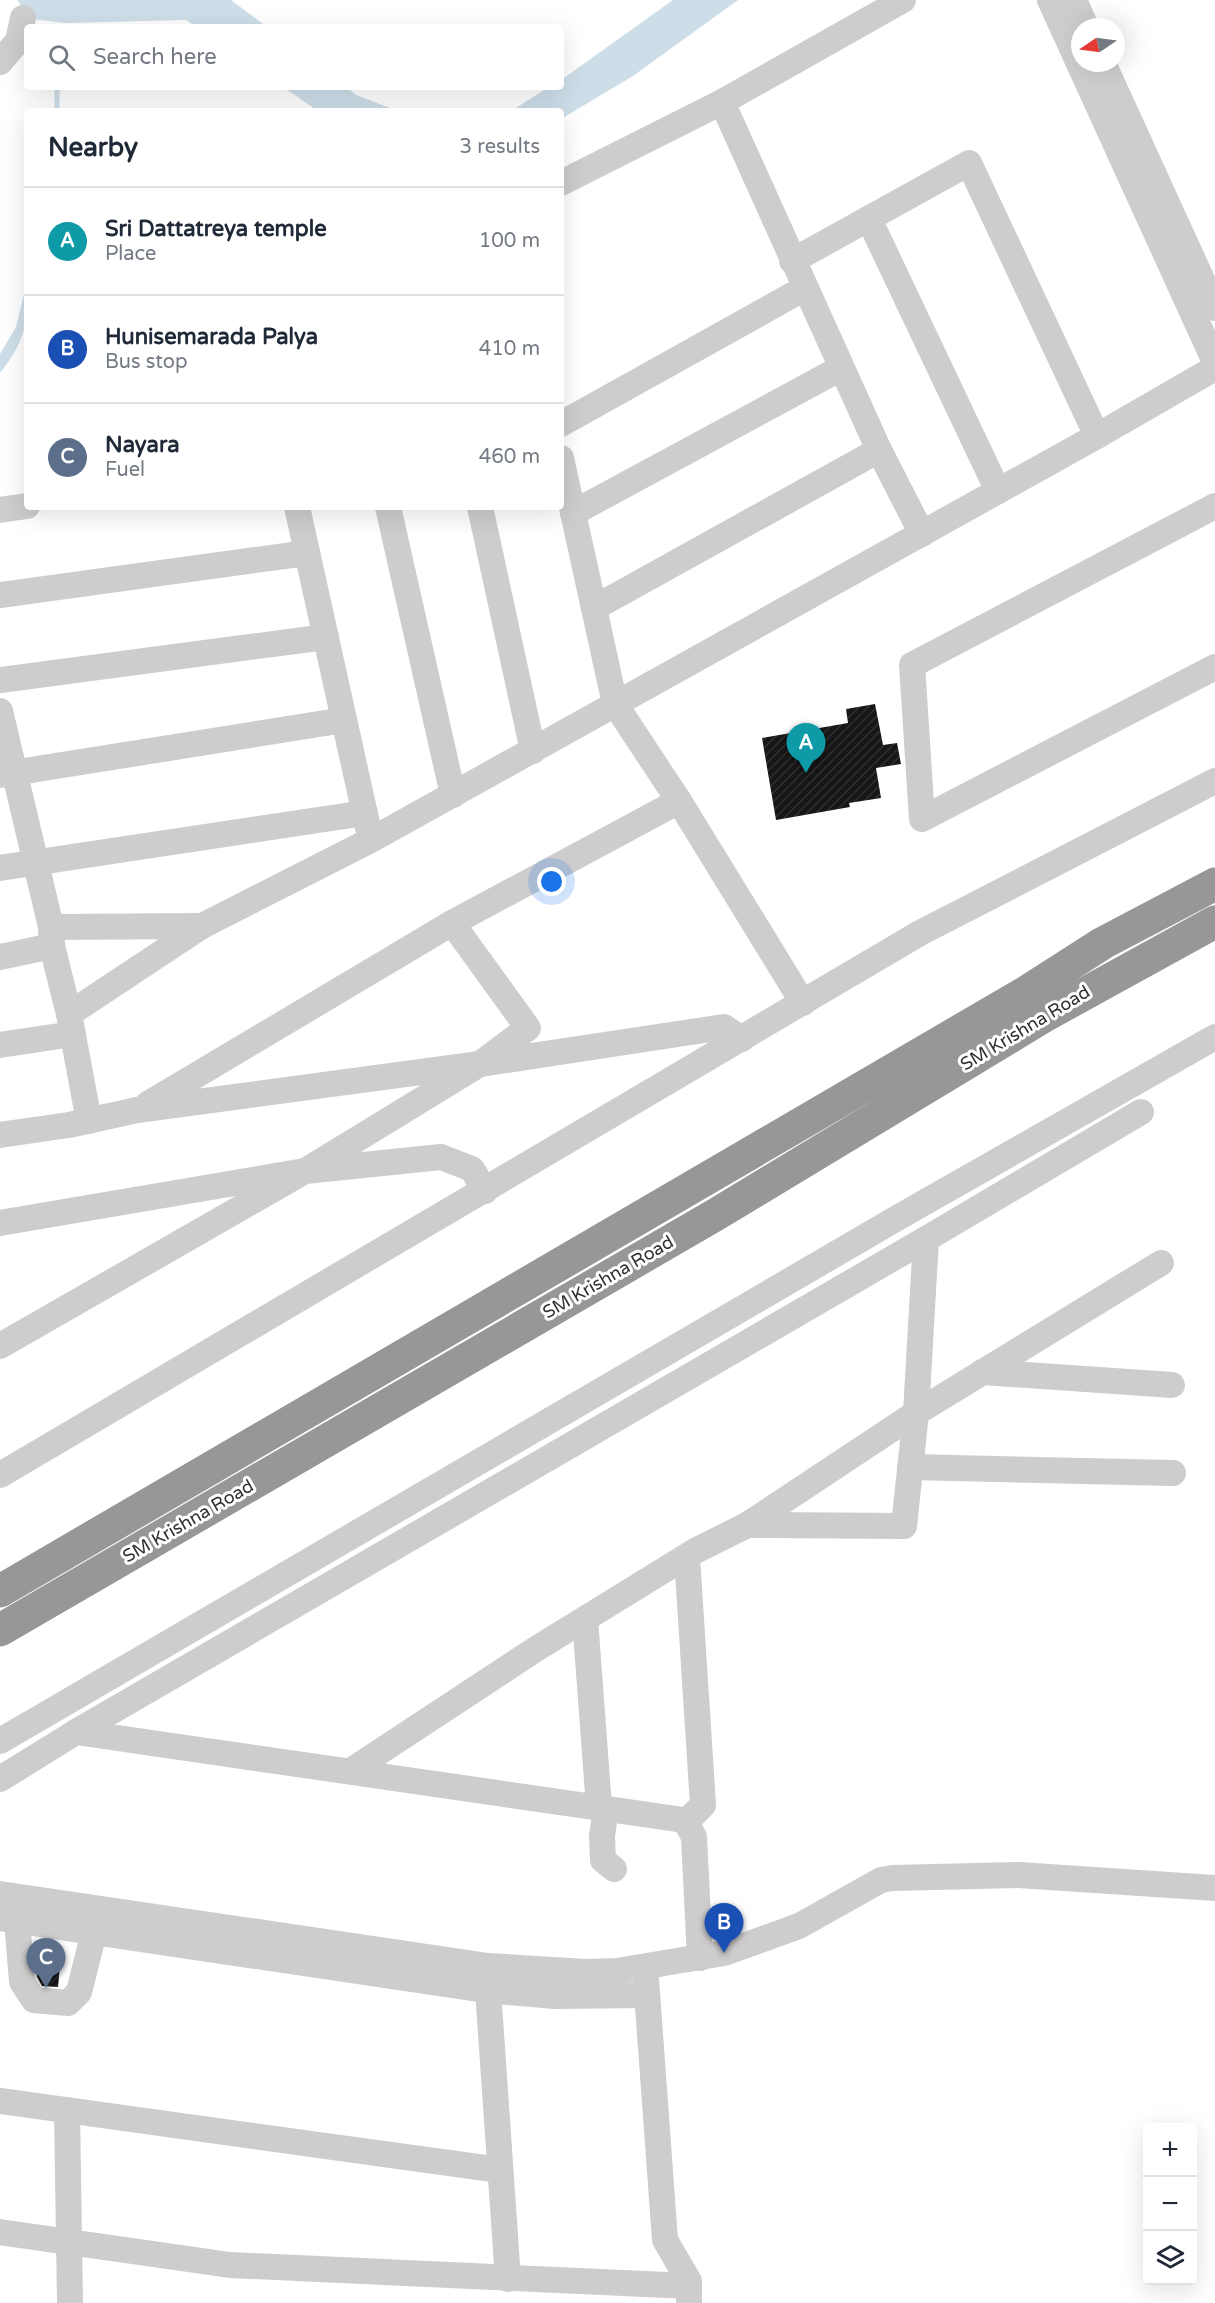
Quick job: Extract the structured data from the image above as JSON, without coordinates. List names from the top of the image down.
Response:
{
  "streets": {
    "highway": ["SM Krishna Road"]
  },
  "north": "left",
  "page": {
    "search": "Search here",
    "heading": ["Nearby", "3 results"],
    "list": [
      {
        "mark": "A",
        "name": "Sri Dattatreya temple",
        "note": "Place",
        "value": "100 m"
      },
      {
        "mark": "B",
        "name": "Hunisemarada Palya",
        "note": "Bus stop",
        "value": "410 m"
      },
      {
        "mark": "C",
        "name": "Nayara",
        "note": "Fuel",
        "value": "460 m"
      }
    ],
    "pins": ["A", "B", "C"],
    "map_buttons": ["+", "−"]
  }
}
